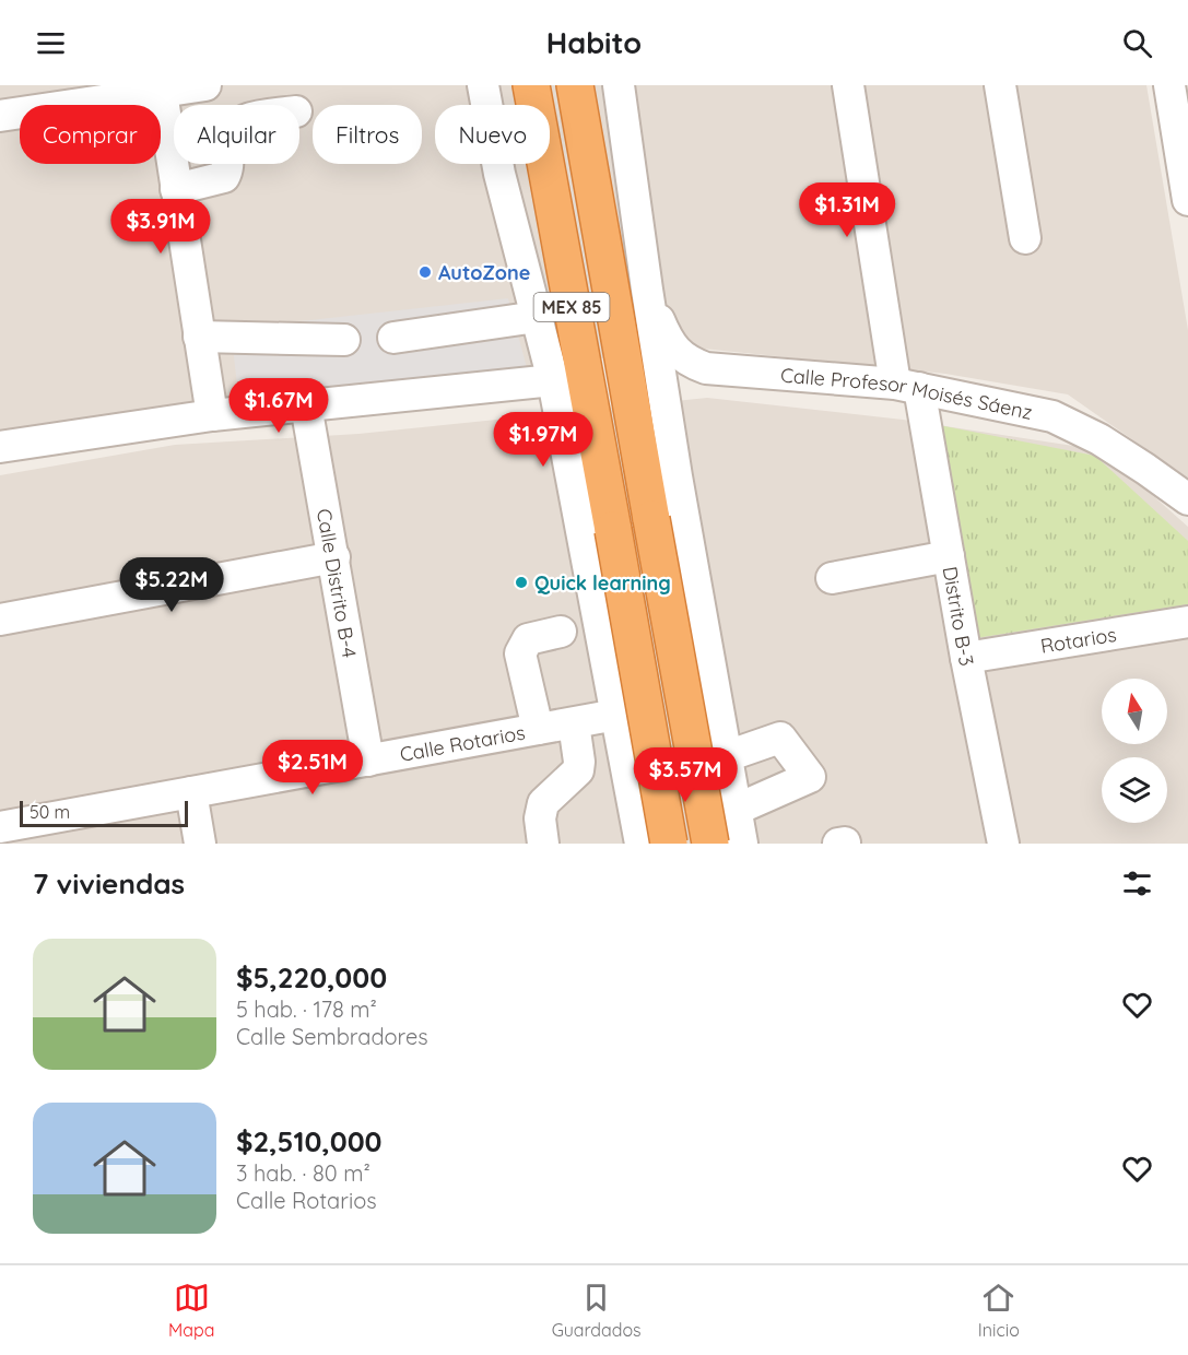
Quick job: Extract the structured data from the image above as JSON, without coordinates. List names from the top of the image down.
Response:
{
  "streets": {
    "highway": ["MEX 85"],
    "street": [
      "Calle Profesor Moisés Sáenz",
      "Calle Distrito B-4",
      "Distrito B-3",
      "Rotarios",
      "Calle Rotarios"
    ]
  },
  "crossings": [
    ["Calle Profesor Moisés Sáenz", "Distrito B-3"],
    ["Calle Distrito B-4", "Calle Rotarios"],
    ["Distrito B-3", "Rotarios"]
  ],
  "places": ["AutoZone", "Quick learning"],
  "scale_bar": "50 m",
  "north": "top",
  "page": {
    "header": "Habito",
    "chip": [
      "Comprar",
      "Alquilar",
      "Filtros",
      "Nuevo"
    ],
    "price": [
      "$1.31M",
      "$3.91M",
      "$1.67M",
      "$1.97M",
      "$5.22M",
      "$2.51M",
      "$3.57M"
    ],
    "scale": "50 m",
    "heading": "7 viviendas",
    "list": [
      {
        "name": "$5,220,000",
        "note": "5 hab. · 178 m² · Calle Sembradores"
      },
      {
        "name": "$2,510,000",
        "note": "3 hab. · 80 m² · Calle Rotarios"
      }
    ],
    "tabs": ["Mapa", "Guardados", "Inicio"]
  }
}
